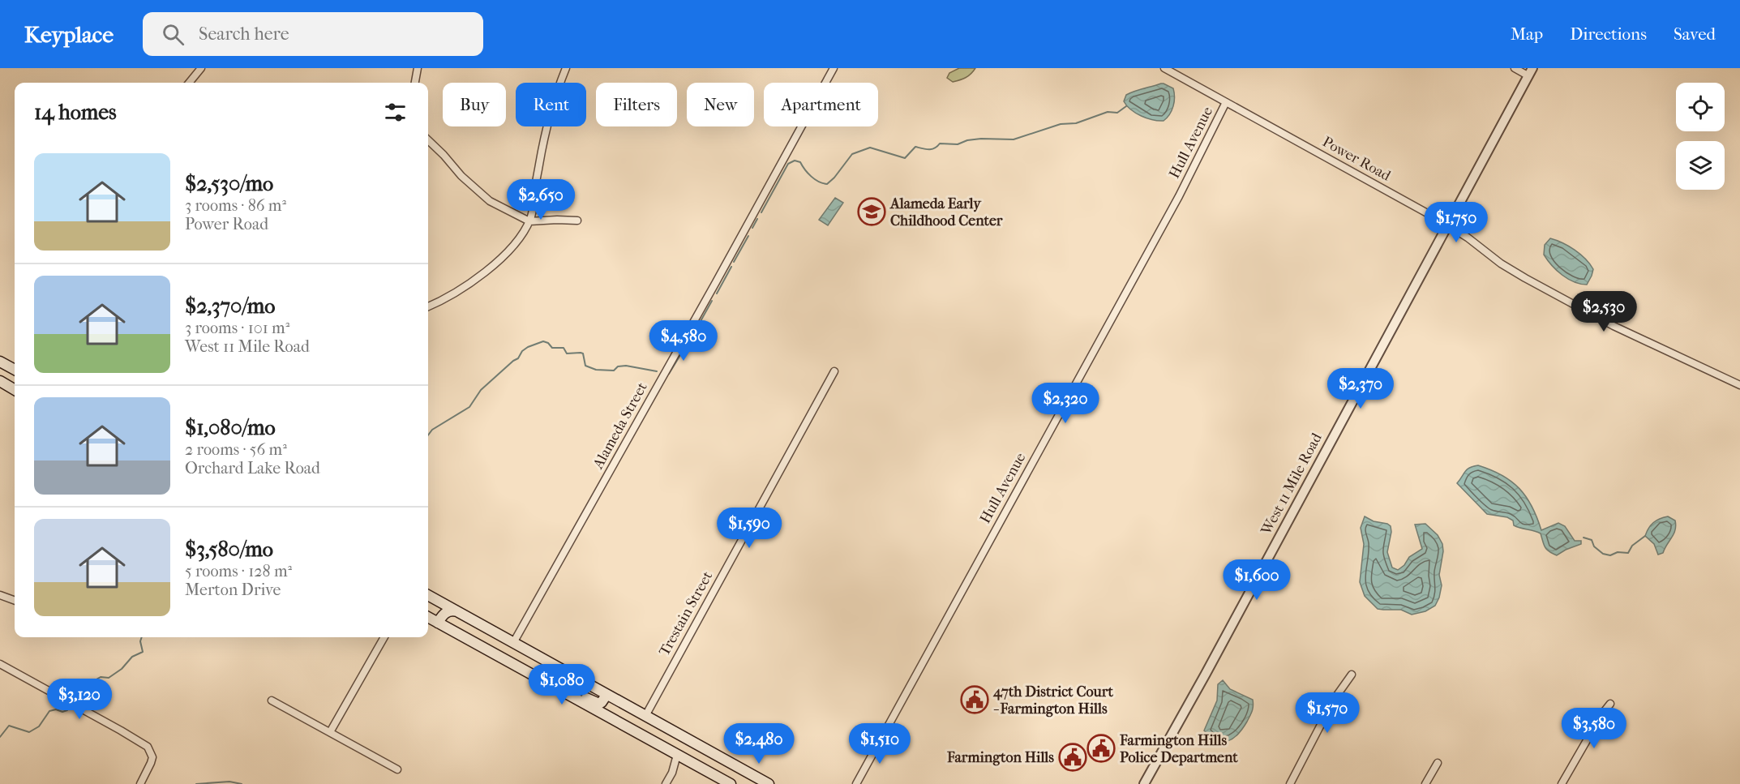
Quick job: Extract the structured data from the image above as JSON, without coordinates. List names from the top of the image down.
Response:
{
  "streets": {
    "street": [
      "Hull Avenue",
      "Power Road",
      "Alameda Street",
      "West 11 Mile Road",
      "Trestain Street"
    ]
  },
  "crossings": [
    ["Hull Avenue", "Power Road"],
    ["Power Road", "West 11 Mile Road"]
  ],
  "places": {
    "school or university": ["Alameda Early Childhood Center"],
    "public building": ["47th District Court - Farmington Hills", "Farmington Hills Police Department", "Farmington Hills"]
  },
  "page": {
    "header": "Keyplace",
    "search": "Search here",
    "nav": ["Map", "Directions", "Saved"],
    "chip": [
      "Buy",
      "Rent",
      "Filters",
      "New",
      "Apartment"
    ],
    "heading": "14 homes",
    "list": [
      {
        "name": "$2,530/mo",
        "note": "3 rooms · 86 m² · Power Road"
      },
      {
        "name": "$2,370/mo",
        "note": "3 rooms · 101 m² · West 11 Mile Road"
      },
      {
        "name": "$1,080/mo",
        "note": "2 rooms · 56 m² · Orchard Lake Road"
      },
      {
        "name": "$3,580/mo",
        "note": "5 rooms · 128 m² · Merton Drive"
      }
    ],
    "price": [
      "$2,650",
      "$1,750",
      "$2,530",
      "$4,580",
      "$2,370",
      "$2,320",
      "$1,590",
      "$1,600",
      "$1,080",
      "$3,120",
      "$1,570",
      "$3,580",
      "$2,480",
      "$1,510"
    ]
  }
}
